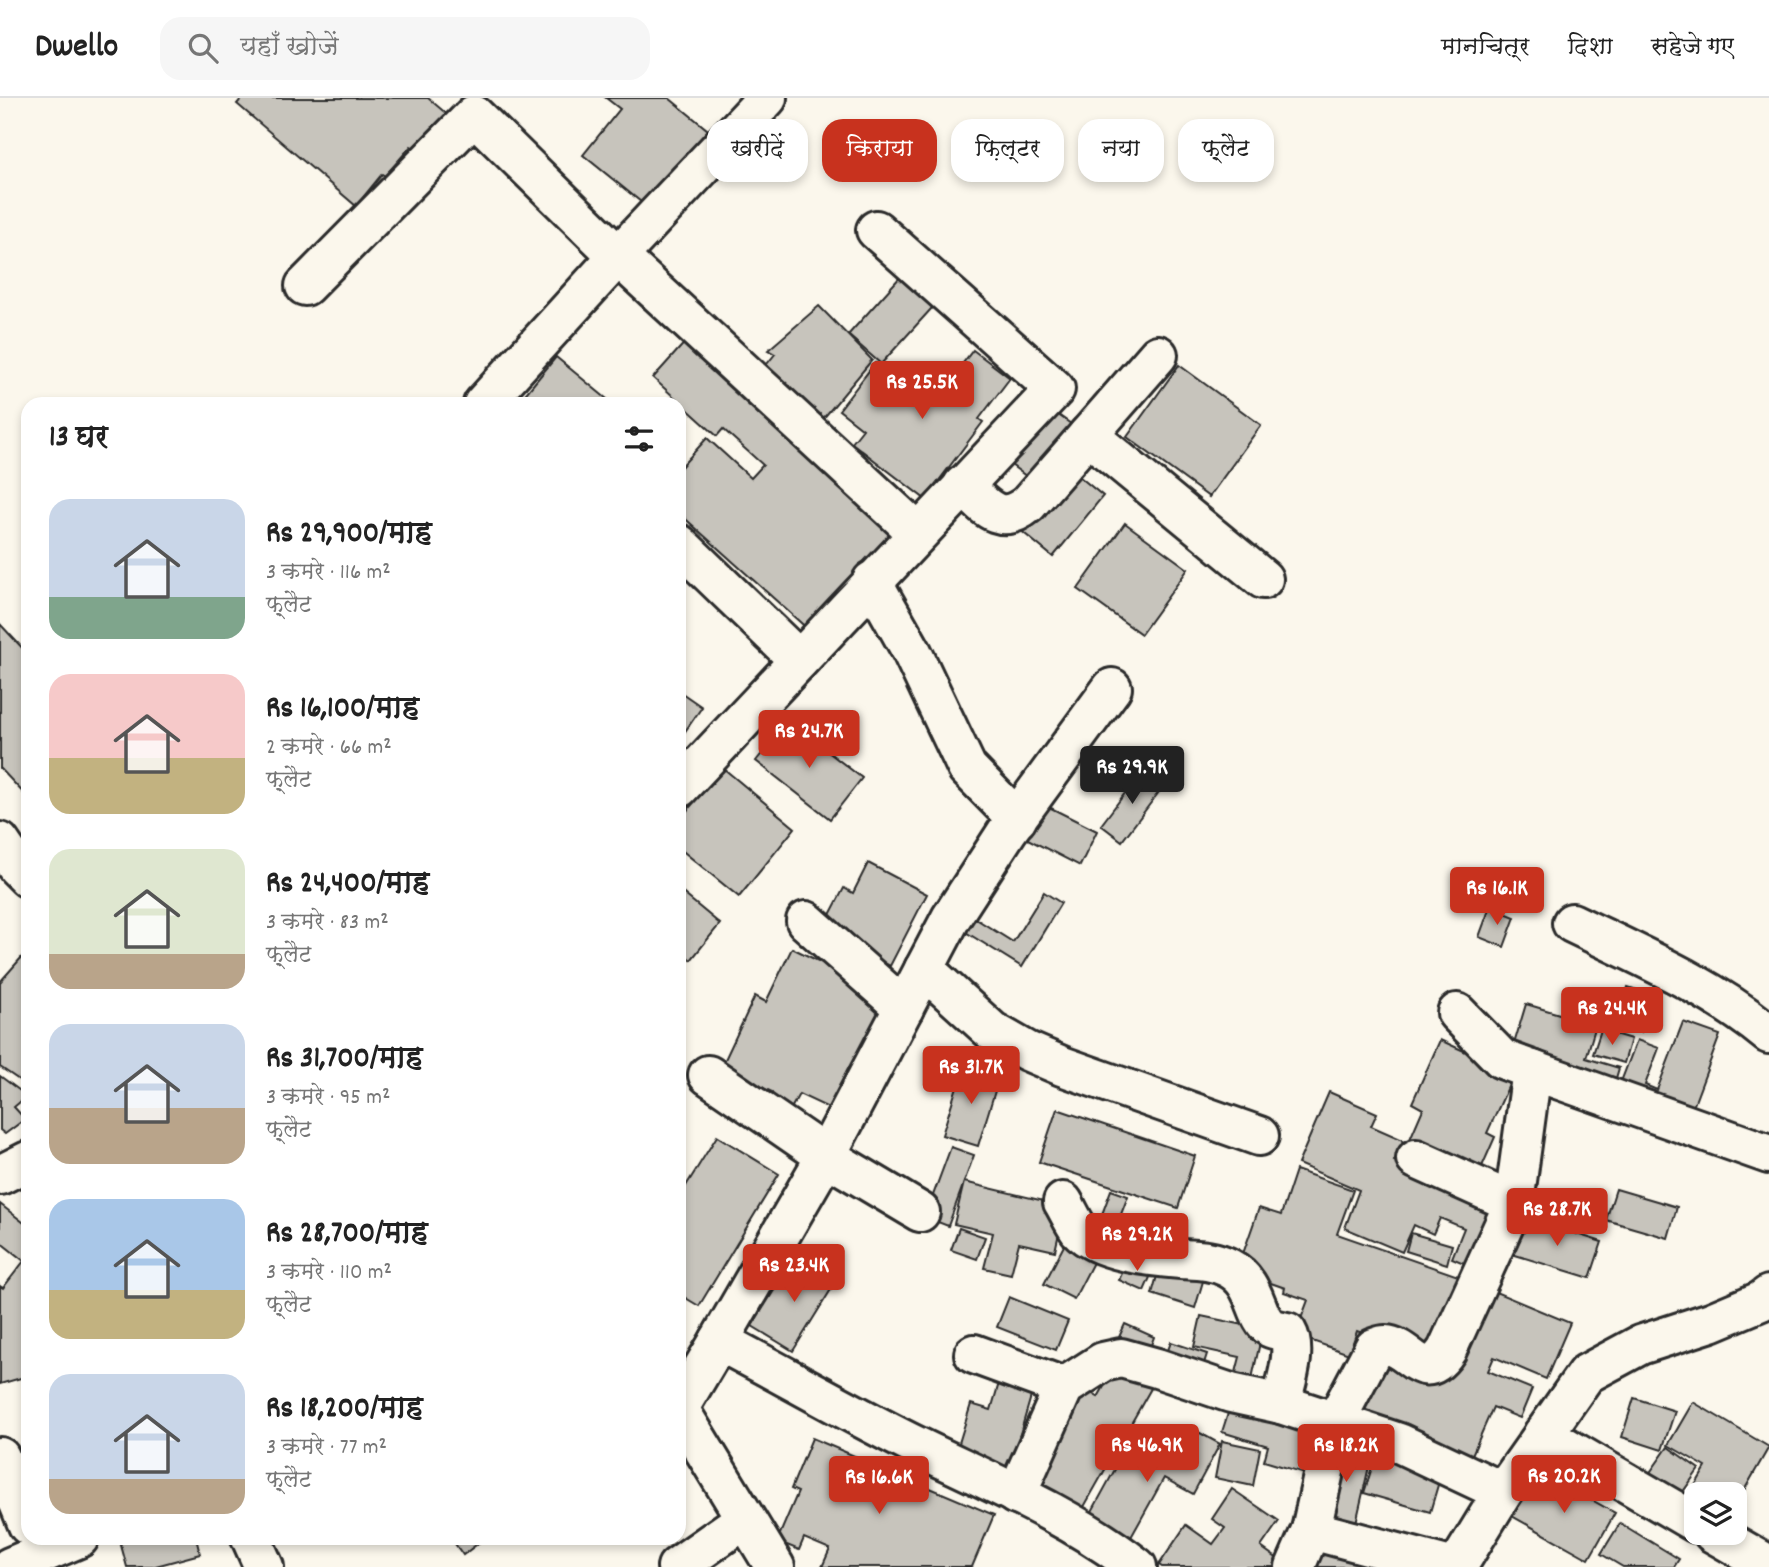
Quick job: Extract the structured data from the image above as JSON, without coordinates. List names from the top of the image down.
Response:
{
  "page": {
    "header": "Dwello",
    "search": "यहाँ खोजें",
    "nav": ["मानचित्र", "दिशा", "सहेजे गए"],
    "chip": [
      "खरीदें",
      "किराया",
      "फ़िल्टर",
      "नया",
      "फ़्लैट"
    ],
    "price": [
      "Rs 25.5K",
      "Rs 24.7K",
      "Rs 29.9K",
      "Rs 16.1K",
      "Rs 24.4K",
      "Rs 31.7K",
      "Rs 28.7K",
      "Rs 29.2K",
      "Rs 23.4K",
      "Rs 46.9K",
      "Rs 18.2K",
      "Rs 20.2K",
      "Rs 16.6K"
    ],
    "heading": "13 घर",
    "list": [
      {
        "name": "Rs 29,900/माह",
        "note": "3 कमरे · 116 m² · फ़्लैट"
      },
      {
        "name": "Rs 16,100/माह",
        "note": "2 कमरे · 66 m² · फ़्लैट"
      },
      {
        "name": "Rs 24,400/माह",
        "note": "3 कमरे · 83 m² · फ़्लैट"
      },
      {
        "name": "Rs 31,700/माह",
        "note": "3 कमरे · 95 m² · फ़्लैट"
      },
      {
        "name": "Rs 28,700/माह",
        "note": "3 कमरे · 110 m² · फ़्लैट"
      },
      {
        "name": "Rs 18,200/माह",
        "note": "3 कमरे · 77 m² · फ़्लैट"
      }
    ]
  }
}
